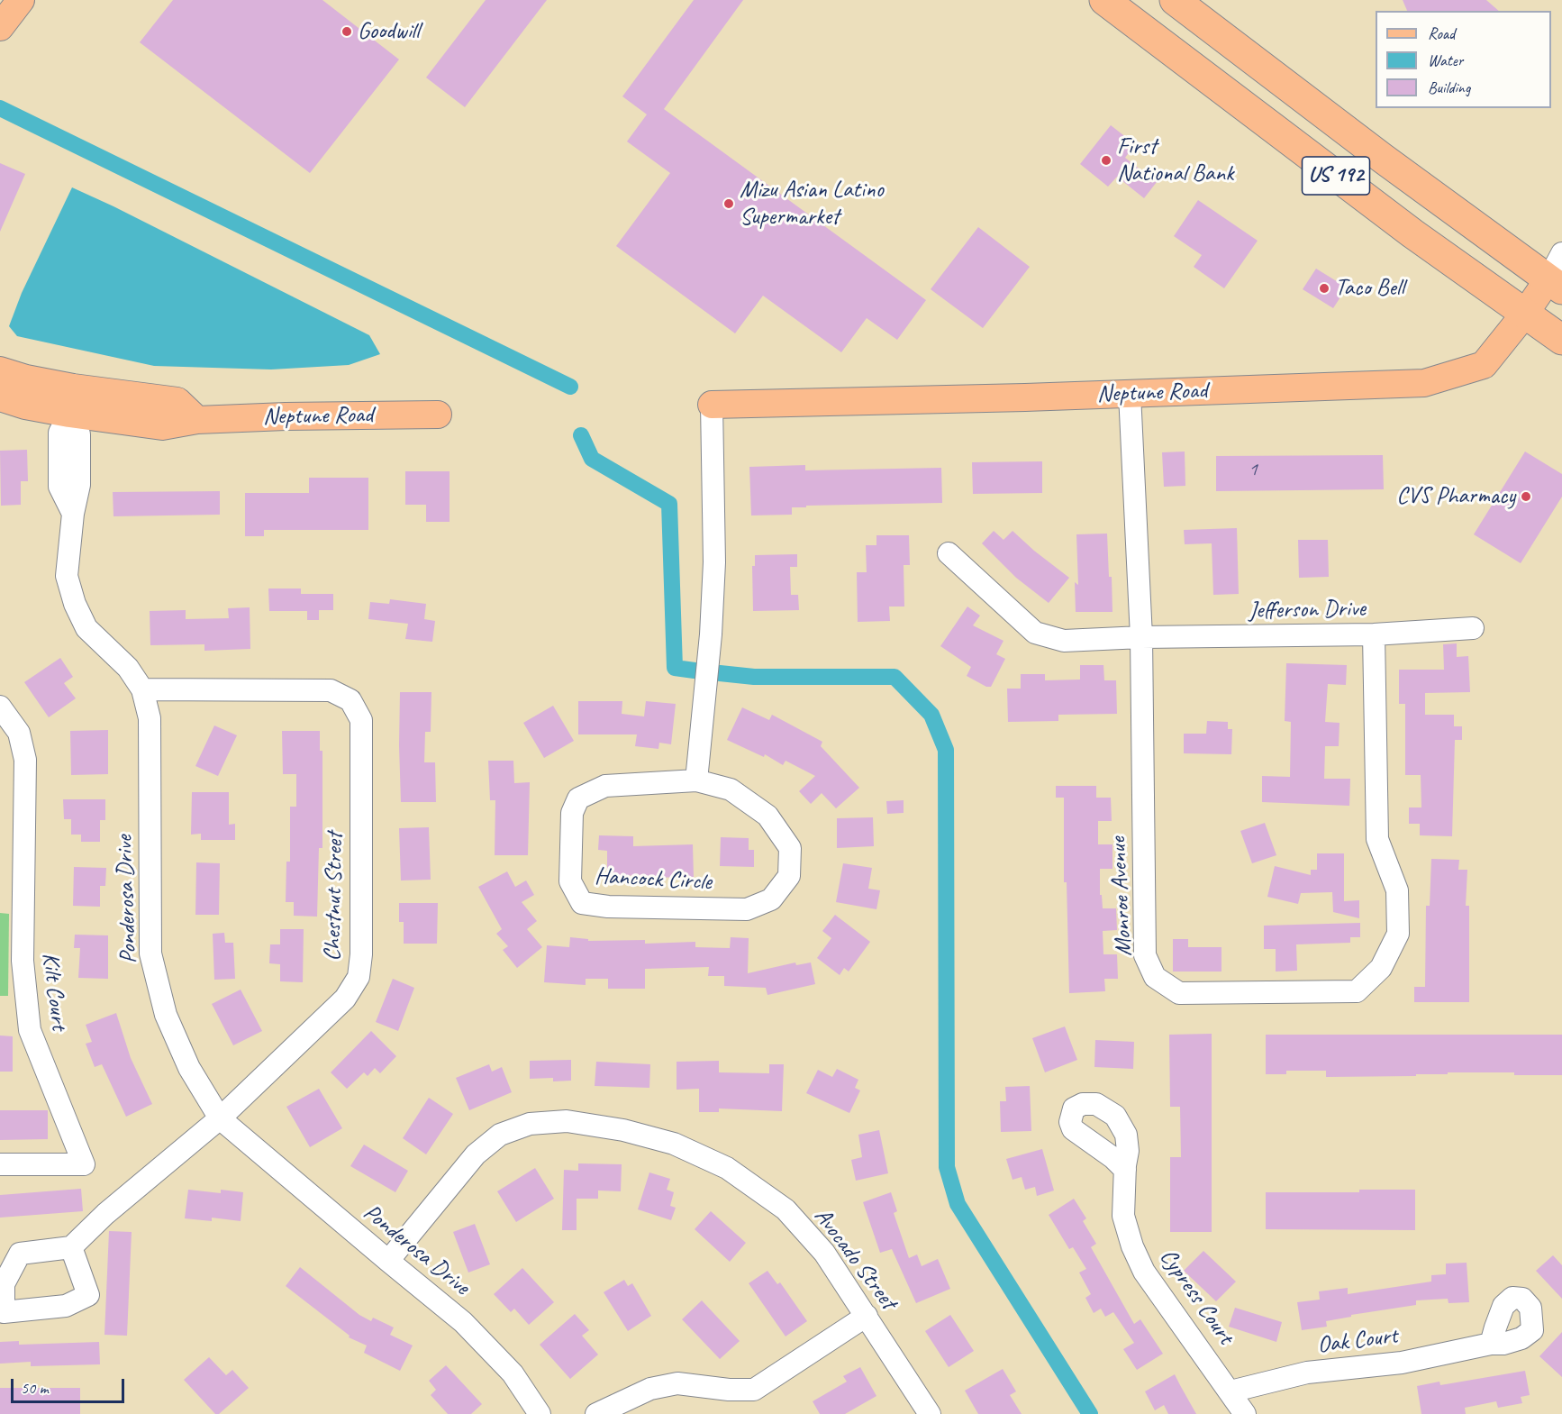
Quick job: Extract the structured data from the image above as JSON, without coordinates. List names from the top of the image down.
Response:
{
  "streets": {
    "highway": ["US 192"],
    "main road": ["Neptune Road"],
    "street": [
      "Jefferson Drive",
      "Hancock Circle",
      "Chestnut Street",
      "Monroe Avenue",
      "Ponderosa Drive",
      "Kilt Court",
      "Avocado Street",
      "Cypress Court",
      "Oak Court"
    ]
  },
  "crossings": [
    ["US 192", "Neptune Road"],
    ["Neptune Road", "Monroe Avenue"],
    ["Neptune Road", "Ponderosa Drive"],
    ["Jefferson Drive", "Monroe Avenue"],
    ["Chestnut Street", "Ponderosa Drive"],
    ["Ponderosa Drive", "Avocado Street"],
    ["Cypress Court", "Oak Court"]
  ],
  "places": [
    "Goodwill",
    "First National Bank",
    "Mizu Asian Latino Supermarket",
    "Taco Bell",
    "CVS Pharmacy"
  ],
  "house_numbers": ["1"],
  "legend": ["Road", "Water", "Building"],
  "scale_bar": "50 m"
}
